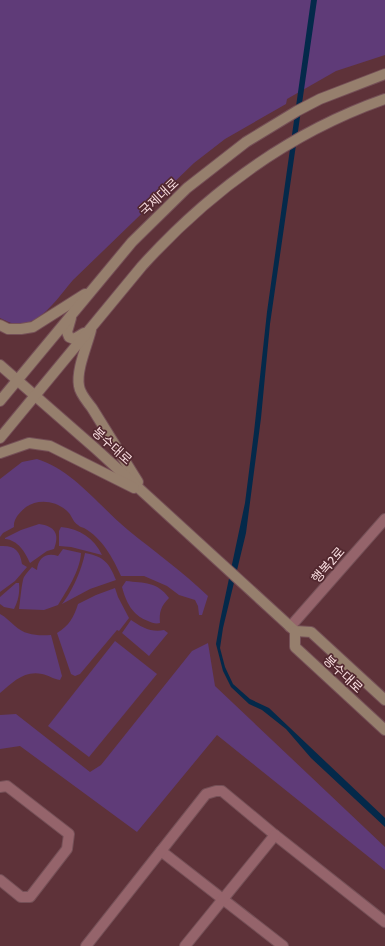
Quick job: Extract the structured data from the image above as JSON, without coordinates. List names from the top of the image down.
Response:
{
  "streets": {
    "main road": ["국제대로", "봉수대로"],
    "street": ["행복2로"]
  },
  "crossings": [
    ["국제대로", "봉수대로"],
    ["봉수대로", "행복2로"]
  ]
}
